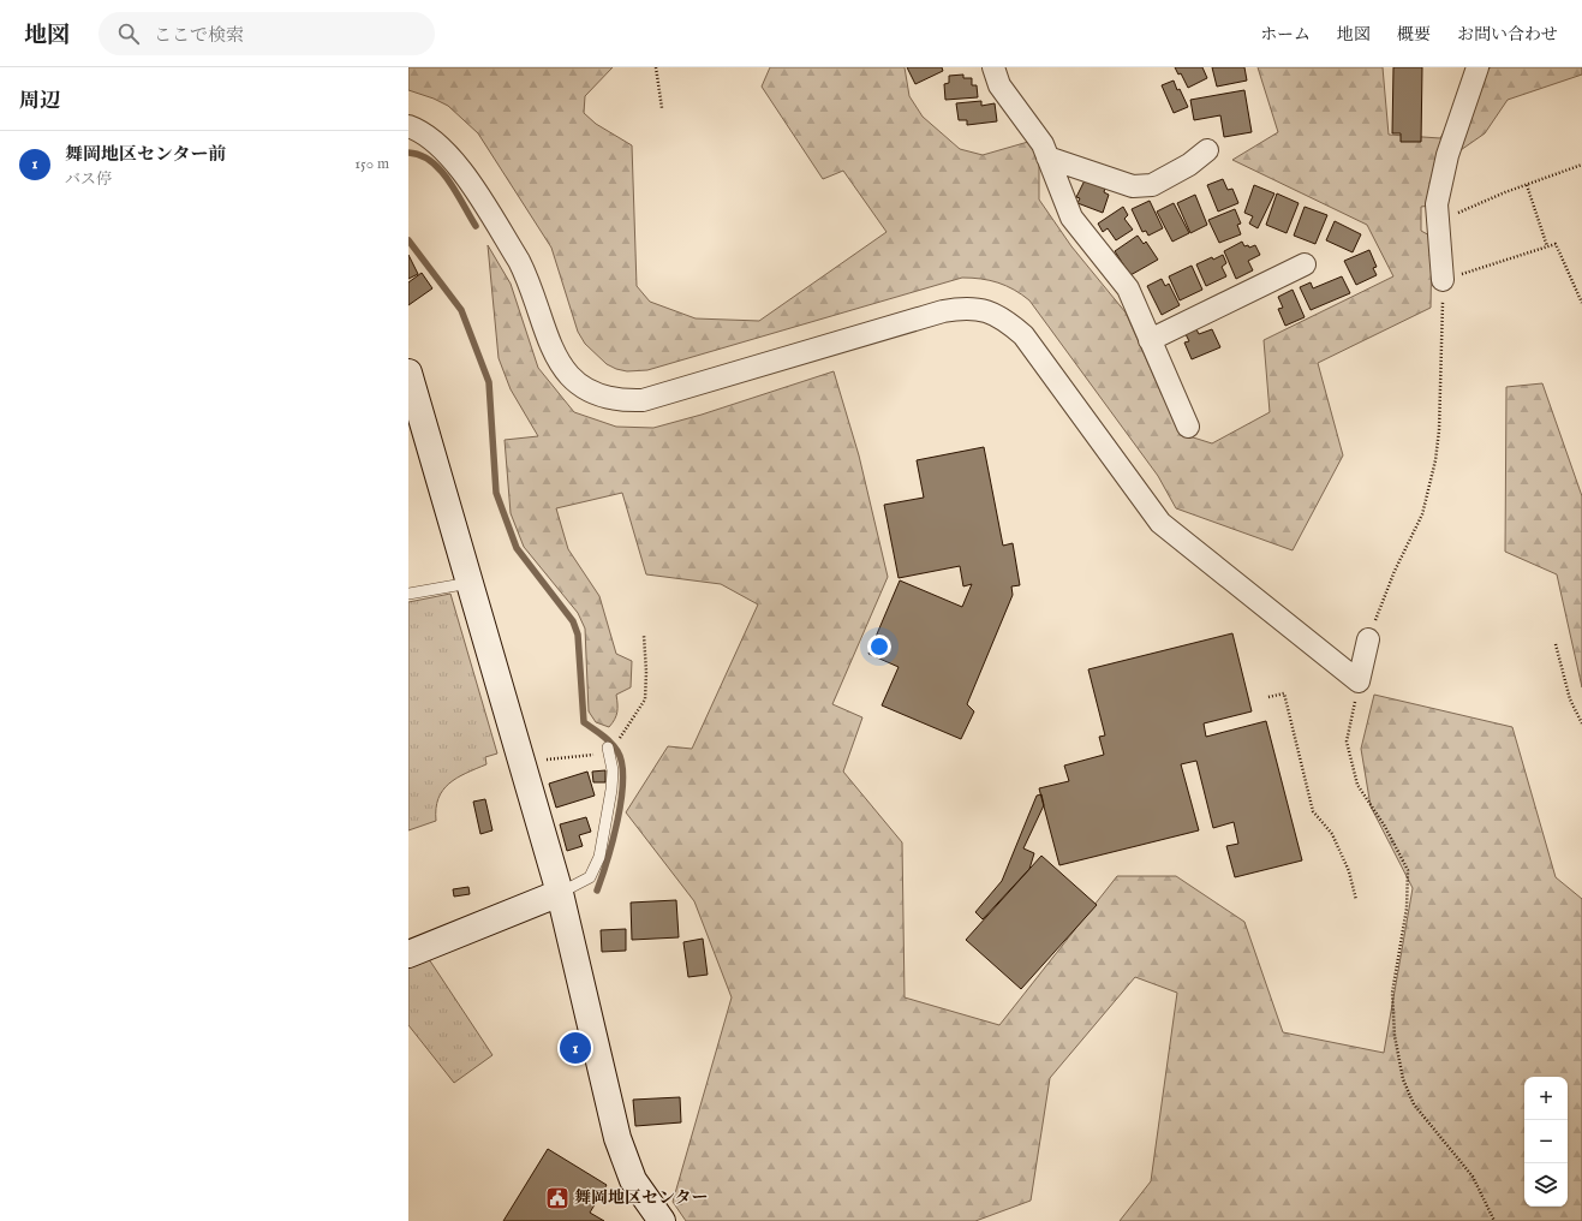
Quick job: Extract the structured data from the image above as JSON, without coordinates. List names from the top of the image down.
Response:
{
  "places": {
    "public building": ["舞岡地区センター"]
  },
  "page": {
    "header": "地図",
    "search": "ここで検索",
    "nav": [
      "ホーム",
      "地図",
      "概要",
      "お問い合わせ"
    ],
    "heading": "周辺",
    "list": [
      {
        "mark": "1",
        "name": "舞岡地区センター前",
        "note": "バス停",
        "value": "150 m"
      }
    ],
    "pins": "1",
    "map_buttons": ["+", "−"]
  }
}
